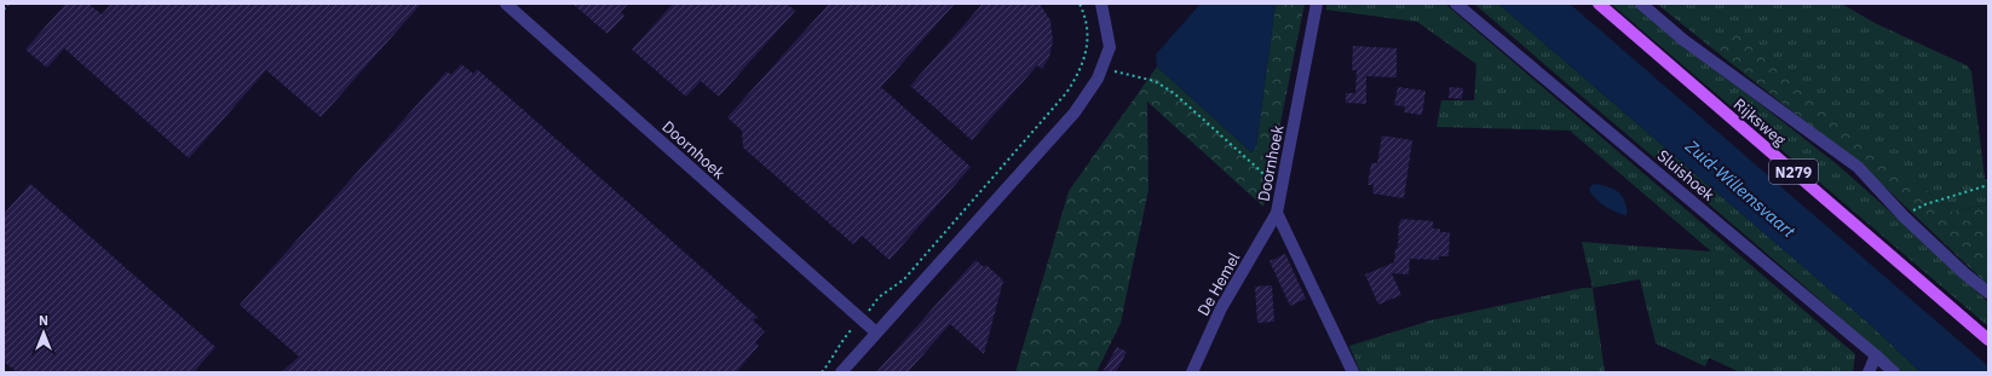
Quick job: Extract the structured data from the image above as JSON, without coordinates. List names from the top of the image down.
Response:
{
  "streets": {
    "main road": ["Rijksweg", "N279"],
    "street": ["Doornhoek", "Sluishoek", "De Hemel"]
  },
  "crossings": [
    ["Doornhoek", "De Hemel"]
  ],
  "water": ["Zuid-Willemsvaart"],
  "north": "top"
}
